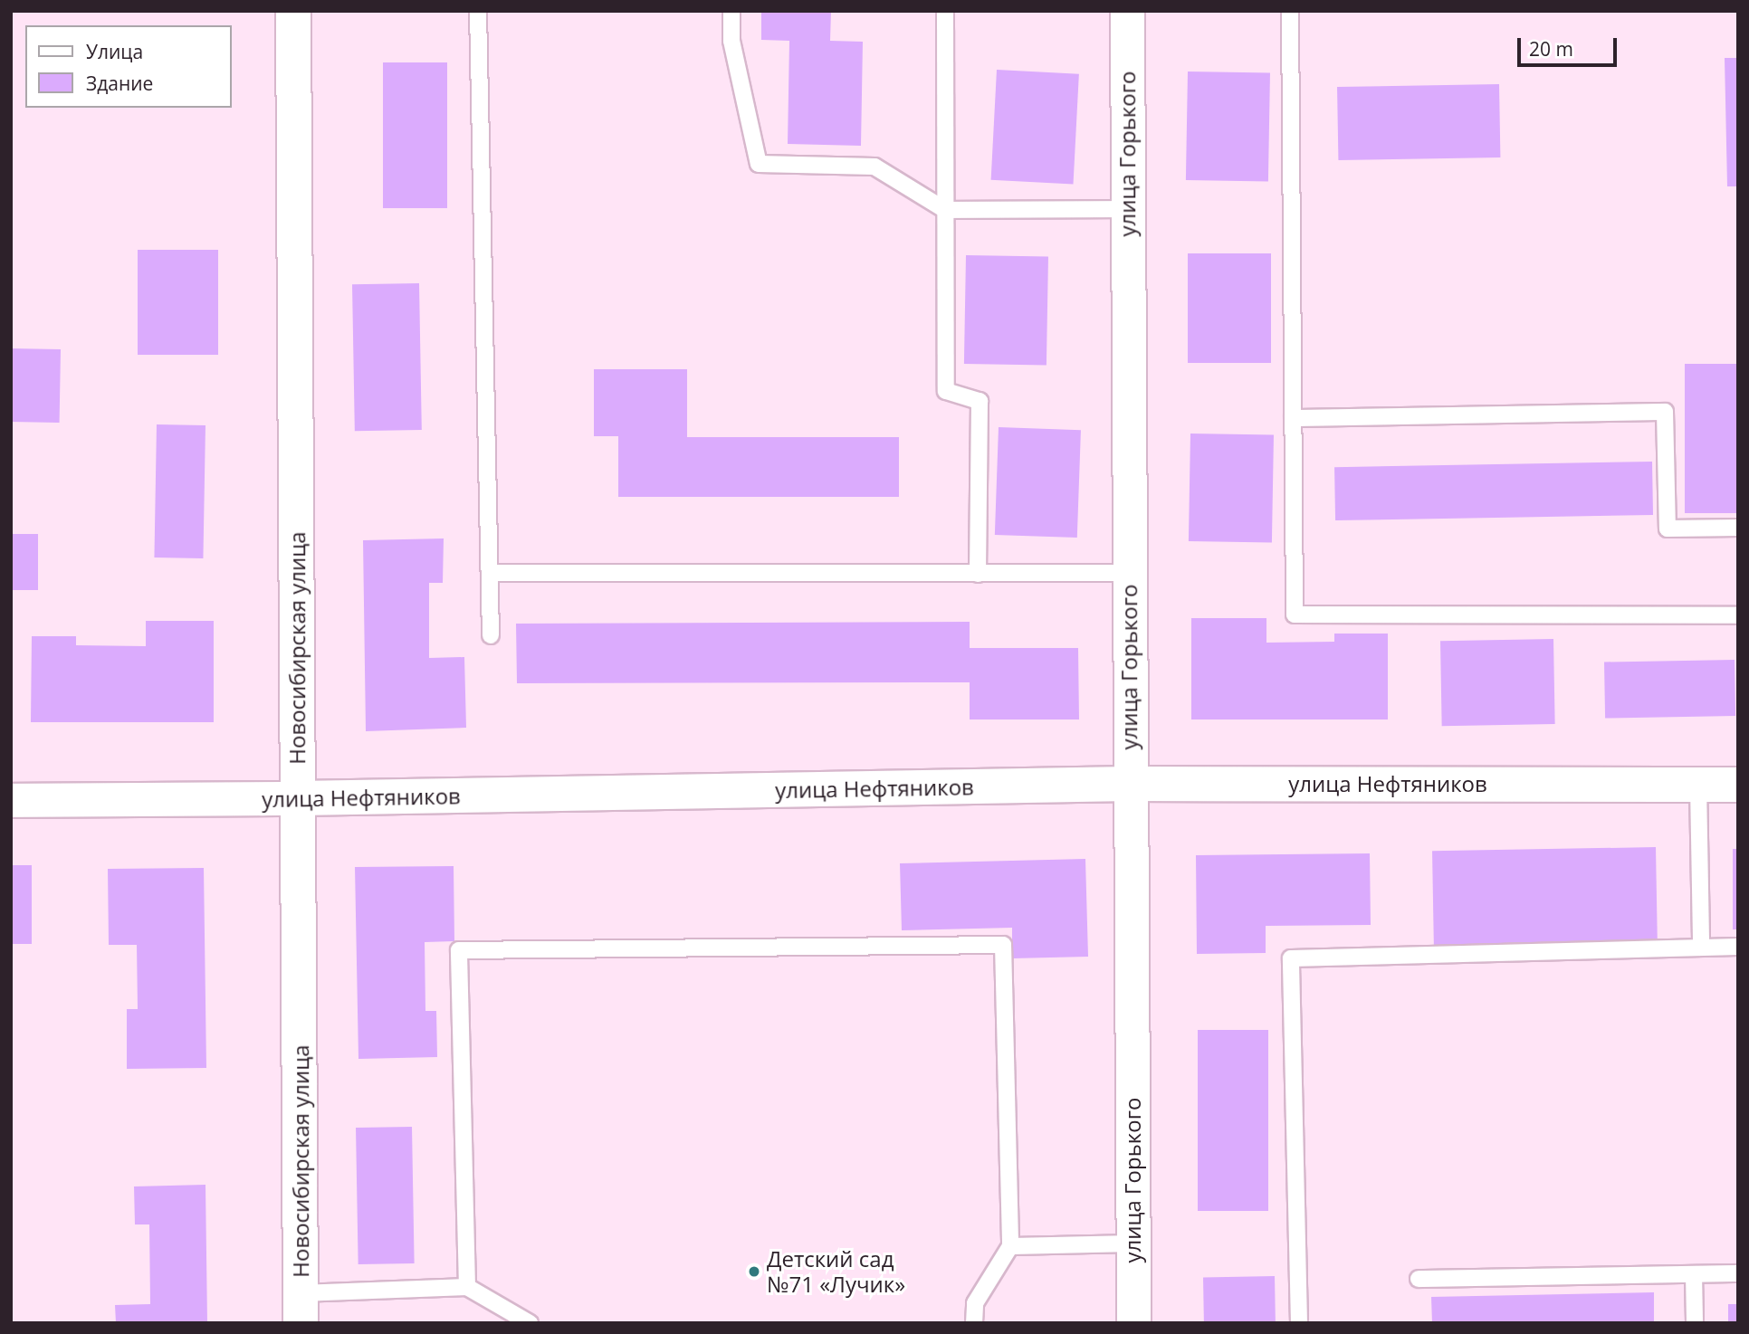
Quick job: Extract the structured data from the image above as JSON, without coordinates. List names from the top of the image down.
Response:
{
  "streets": {
    "main road": ["Новосибирская улица", "улица Нефтяников"],
    "street": ["улица Горького"]
  },
  "crossings": [
    ["улица Горького", "улица Нефтяников"],
    ["Новосибирская улица", "улица Нефтяников"]
  ],
  "places": ["Детский сад №71 «Лучик»"],
  "legend": ["Улица", "Здание"],
  "scale_bar": "20 m"
}
